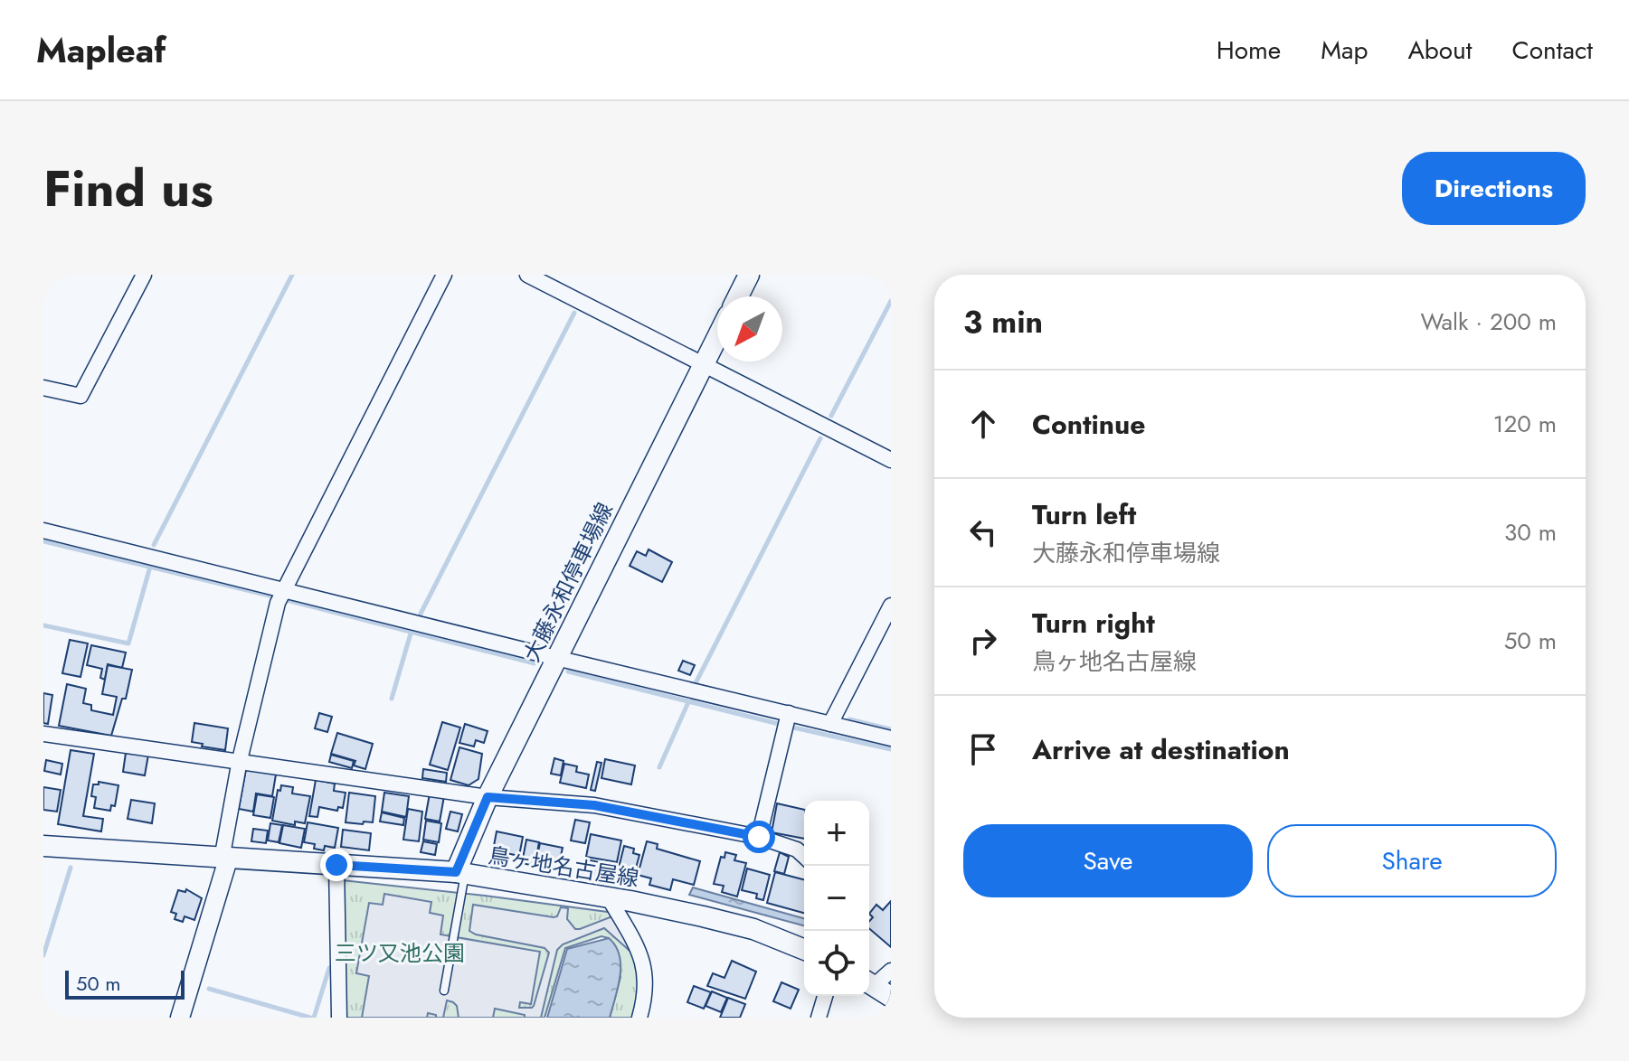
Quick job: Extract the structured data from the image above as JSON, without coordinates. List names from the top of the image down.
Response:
{
  "streets": {
    "main road": ["大藤永和停車場線", "鳥ヶ地名古屋線"]
  },
  "crossings": [
    ["大藤永和停車場線", "鳥ヶ地名古屋線"]
  ],
  "parks": ["三ツ又池公園"],
  "scale_bar": "50 m",
  "north": "bottom left",
  "page": {
    "header": "Mapleaf",
    "nav": [
      "Home",
      "Map",
      "About",
      "Contact"
    ],
    "title": "Find us",
    "buttons": [
      "Directions",
      ["Save", "Share"]
    ],
    "heading": ["3 min", "Walk · 200 m"],
    "list": [
      ["Continue", "120 m"],
      ["Turn left", "大藤永和停車場線", "30 m"],
      ["Turn right", "鳥ヶ地名古屋線", "50 m"],
      "Arrive at destination"
    ],
    "map_buttons": ["+", "−"],
    "scale": "50 m"
  }
}
